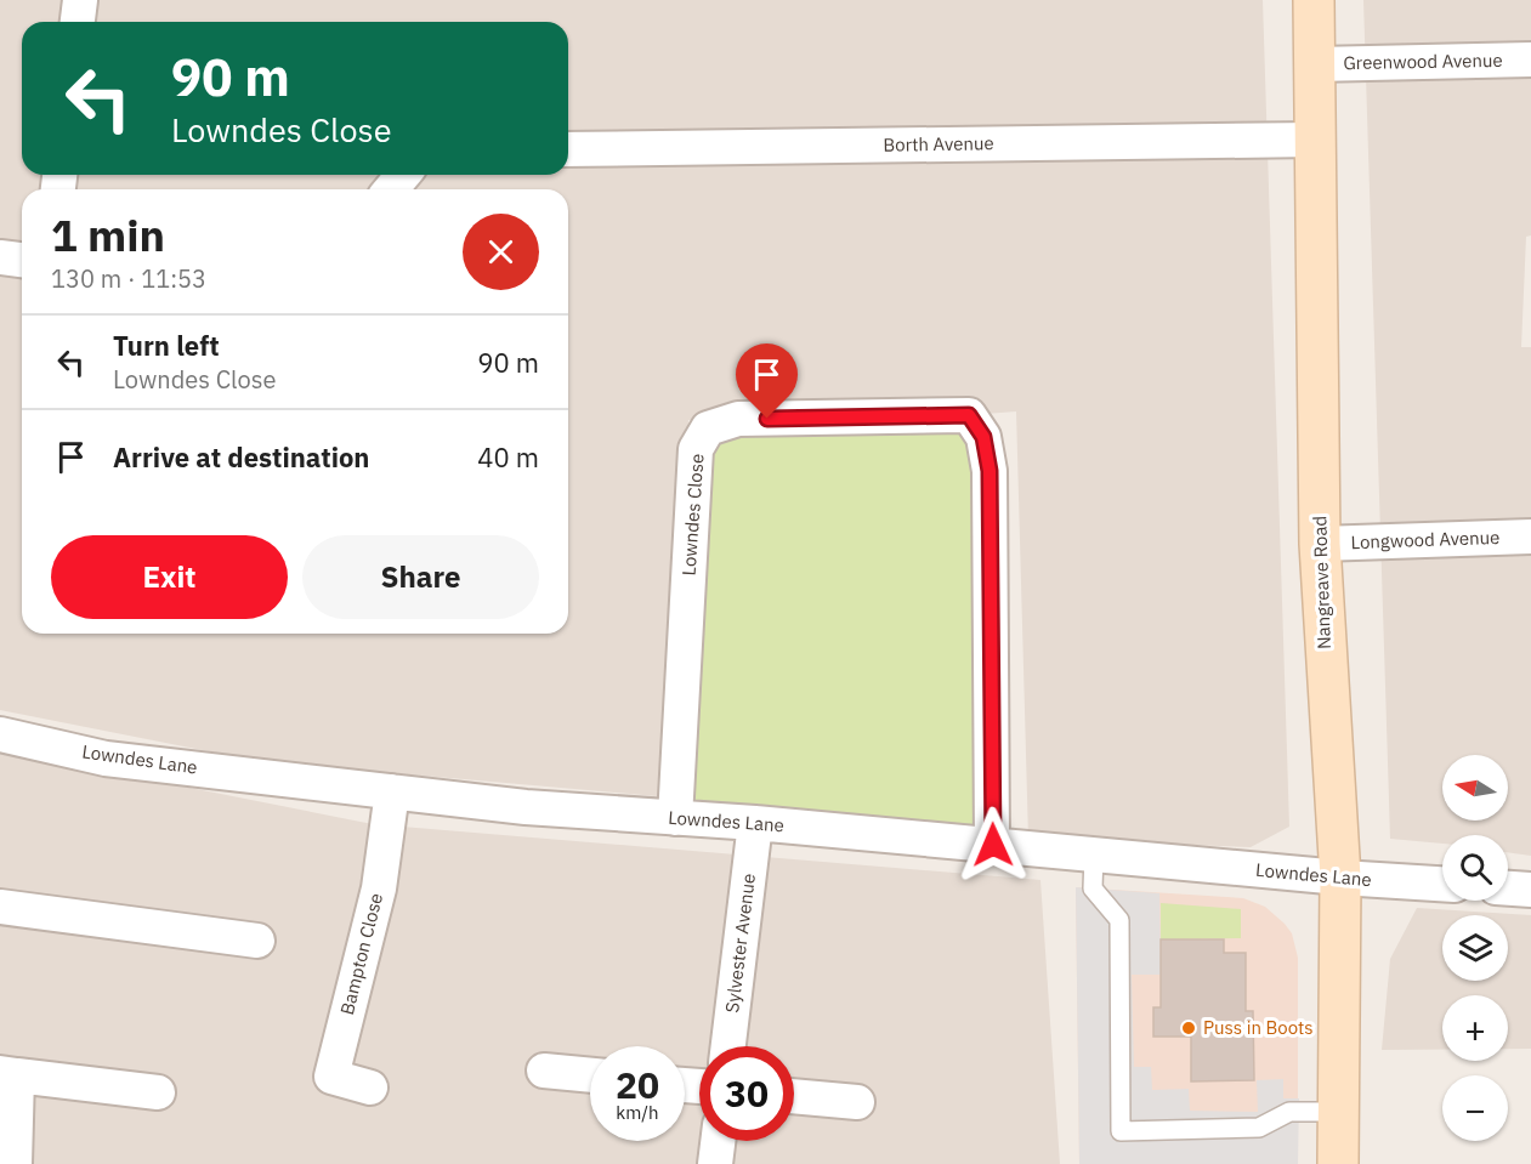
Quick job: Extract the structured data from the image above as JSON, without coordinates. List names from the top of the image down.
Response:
{
  "streets": {
    "main road": ["Nangreave Road"],
    "street": [
      "Greenwood Avenue",
      "Borth Avenue",
      "Lowndes Close",
      "Longwood Avenue",
      "Lowndes Lane",
      "Sylvester Avenue",
      "Bampton Close"
    ]
  },
  "crossings": [
    ["Greenwood Avenue", "Nangreave Road"],
    ["Borth Avenue", "Nangreave Road"],
    ["Lowndes Close", "Lowndes Lane"],
    ["Longwood Avenue", "Nangreave Road"],
    ["Nangreave Road", "Lowndes Lane"],
    ["Lowndes Lane", "Sylvester Avenue"],
    ["Lowndes Lane", "Bampton Close"]
  ],
  "places": ["Puss in Boots"],
  "north": "left",
  "page": {
    "turn": ["90 m", "Lowndes Close"],
    "heading": ["1 min", "130 m · 11:53"],
    "list": [
      {
        "name": "Turn left",
        "note": "Lowndes Close",
        "value": "90 m"
      },
      {
        "name": "Arrive at destination",
        "value": "40 m"
      }
    ],
    "buttons": ["Exit", "Share"],
    "map_buttons": ["+", "−"],
    "speed": "20 km/h",
    "limit": "30"
  }
}
